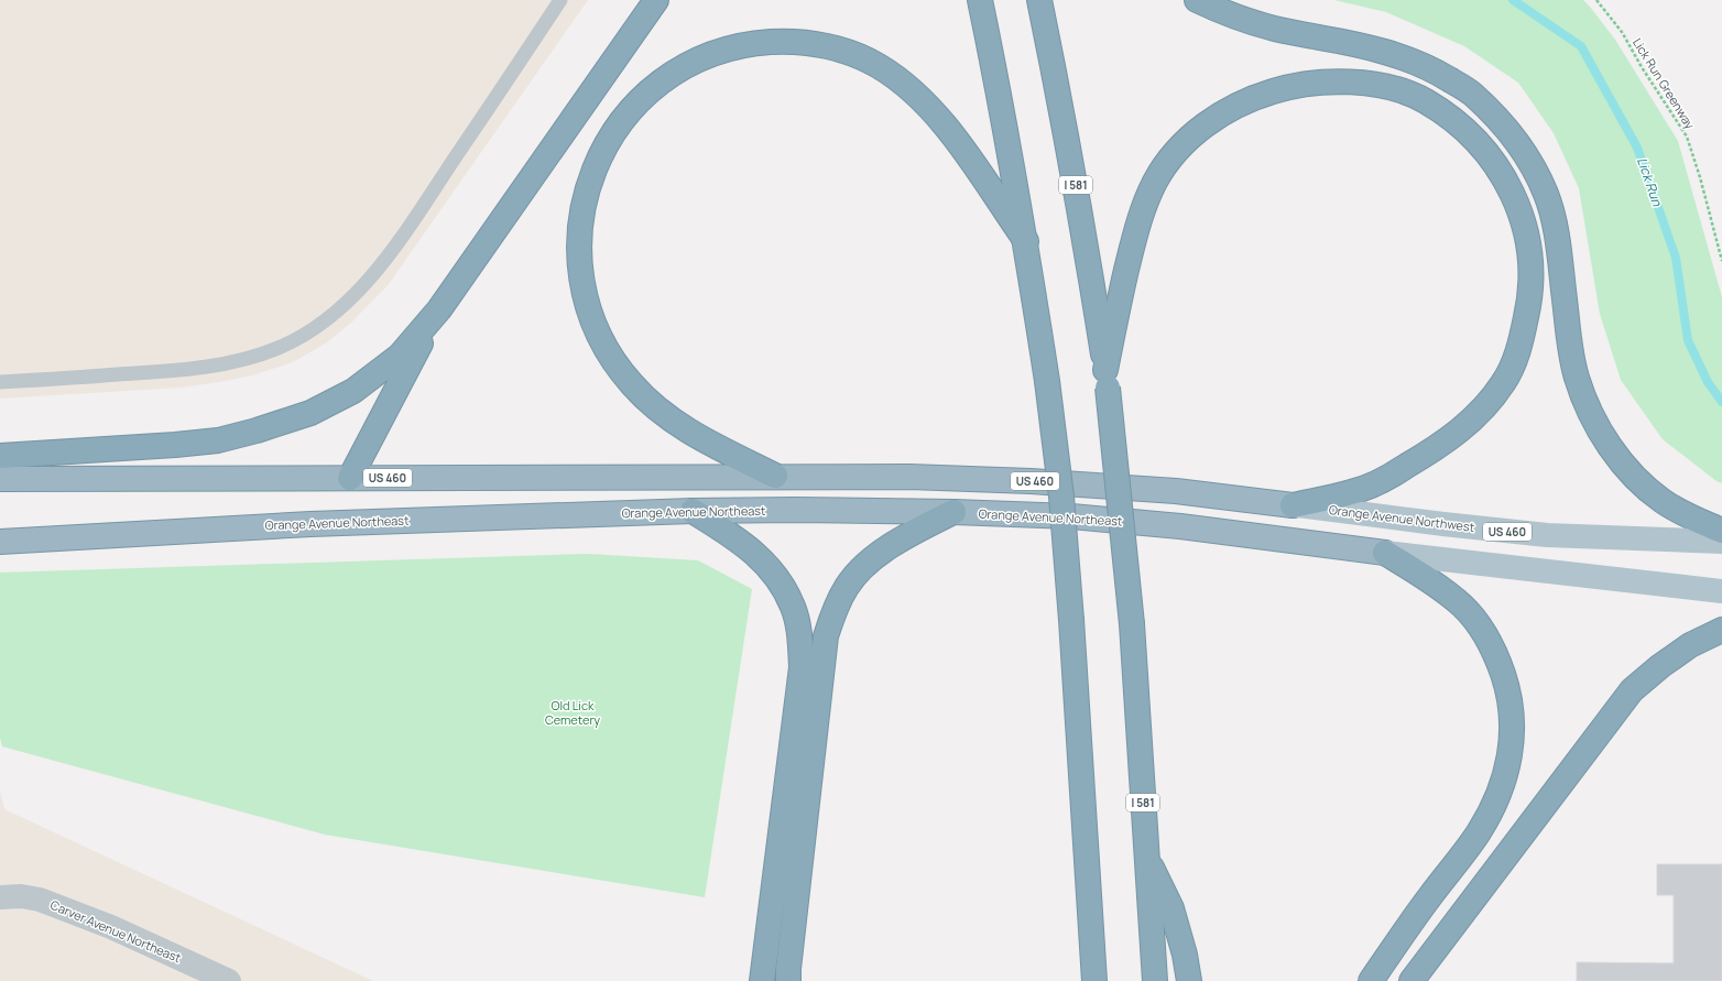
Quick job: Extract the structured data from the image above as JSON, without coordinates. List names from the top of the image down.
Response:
{
  "streets": {
    "highway": ["I 581", "US 460", "Orange Avenue Northeast"],
    "main road": ["Orange Avenue Northwest"],
    "street": ["Carver Avenue Northeast"],
    "path": ["Lick Run Greenway"]
  },
  "crossings": [
    ["US 460", "Orange Avenue Northwest"]
  ],
  "water": ["Lick Run"],
  "parks": ["Old Lick Cemetery"]
}
